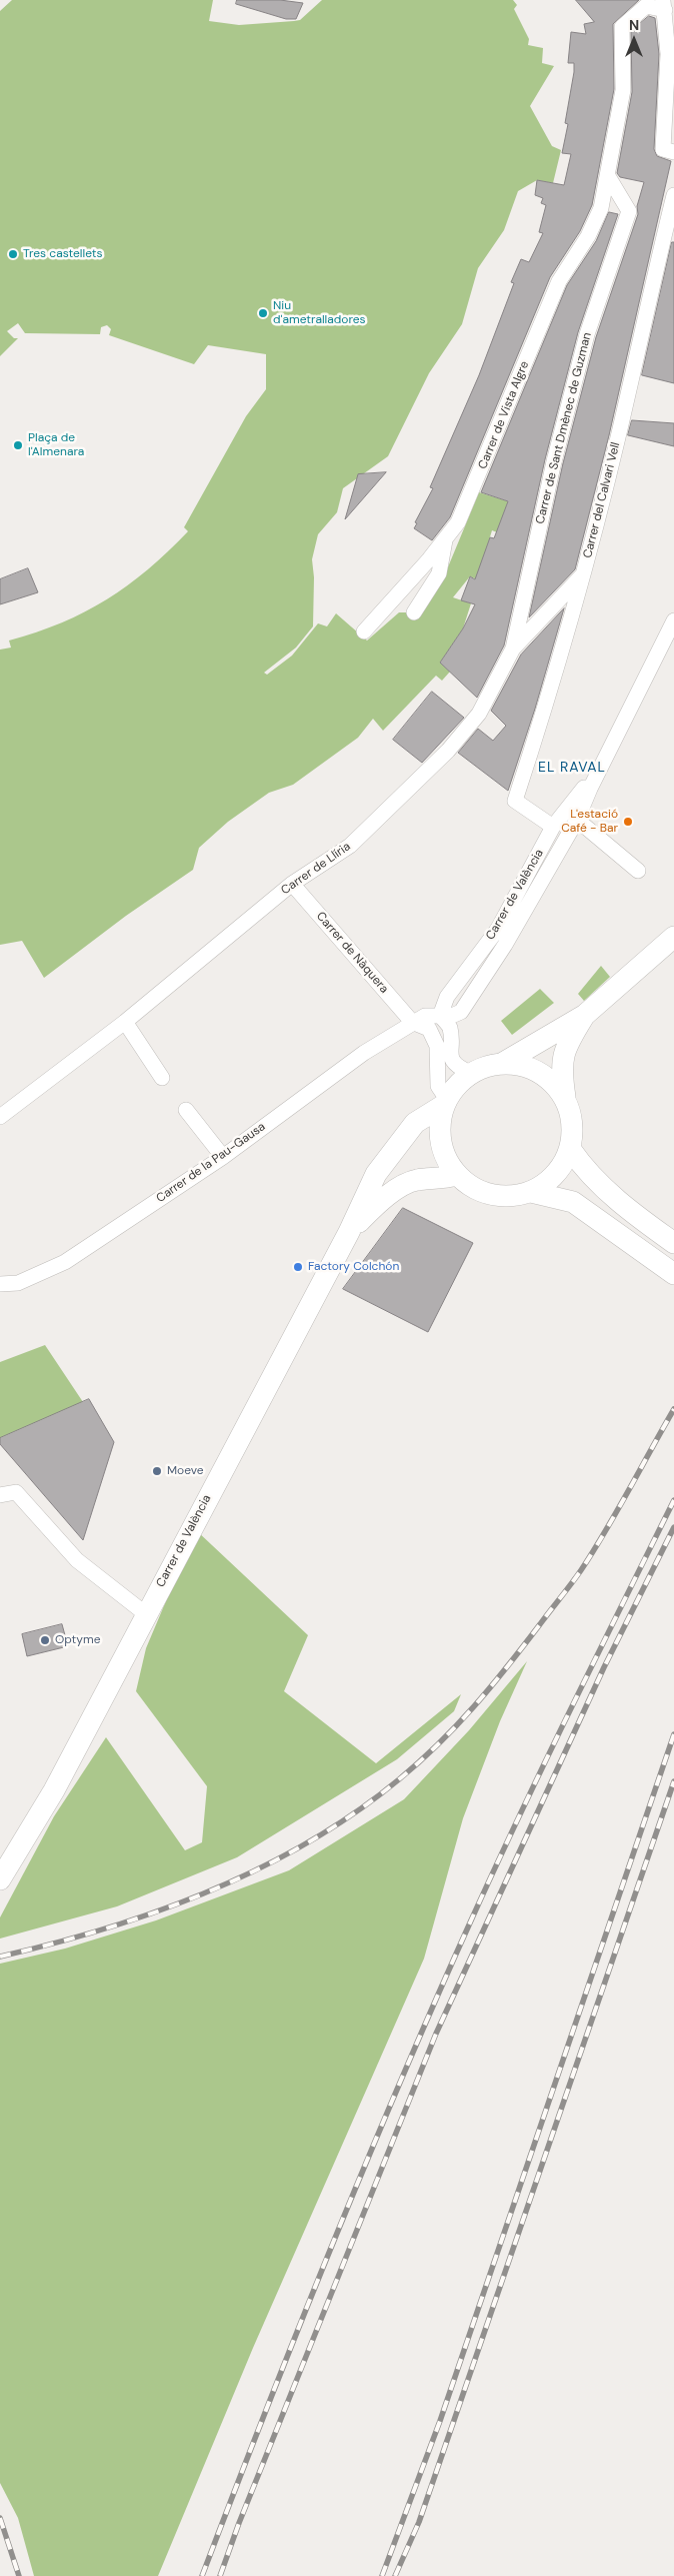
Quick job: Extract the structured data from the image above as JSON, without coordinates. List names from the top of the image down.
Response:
{
  "streets": {
    "main road": ["Carrer de València"],
    "street": [
      "Carrer de Vista Algre",
      "Carrer de Sant Dmènec de Guzman",
      "Carrer del Calvari Vell",
      "Carrer de Llíria",
      "Carrer de Nàquera",
      "Carrer de la Pau-Gausa"
    ]
  },
  "crossings": [
    ["Carrer de Vista Algre", "Carrer de Sant Dmènec de Guzman"],
    ["Carrer de Sant Dmènec de Guzman", "Carrer de Llíria"],
    ["Carrer del Calvari Vell", "Carrer de Llíria"],
    ["Carrer del Calvari Vell", "Carrer de València"],
    ["Carrer de Llíria", "Carrer de Nàquera"],
    ["Carrer de València", "Carrer de Nàquera"],
    ["Carrer de Nàquera", "Carrer de la Pau-Gausa"]
  ],
  "districts": ["EL RAVAL"],
  "places": [
    "Tres castellets",
    "Niu d'ametralladores",
    "Plaça de l'Almenara",
    "L'estació Café - Bar",
    "Factory Colchón",
    "Moeve",
    "Optyme"
  ],
  "north": "top"
}
